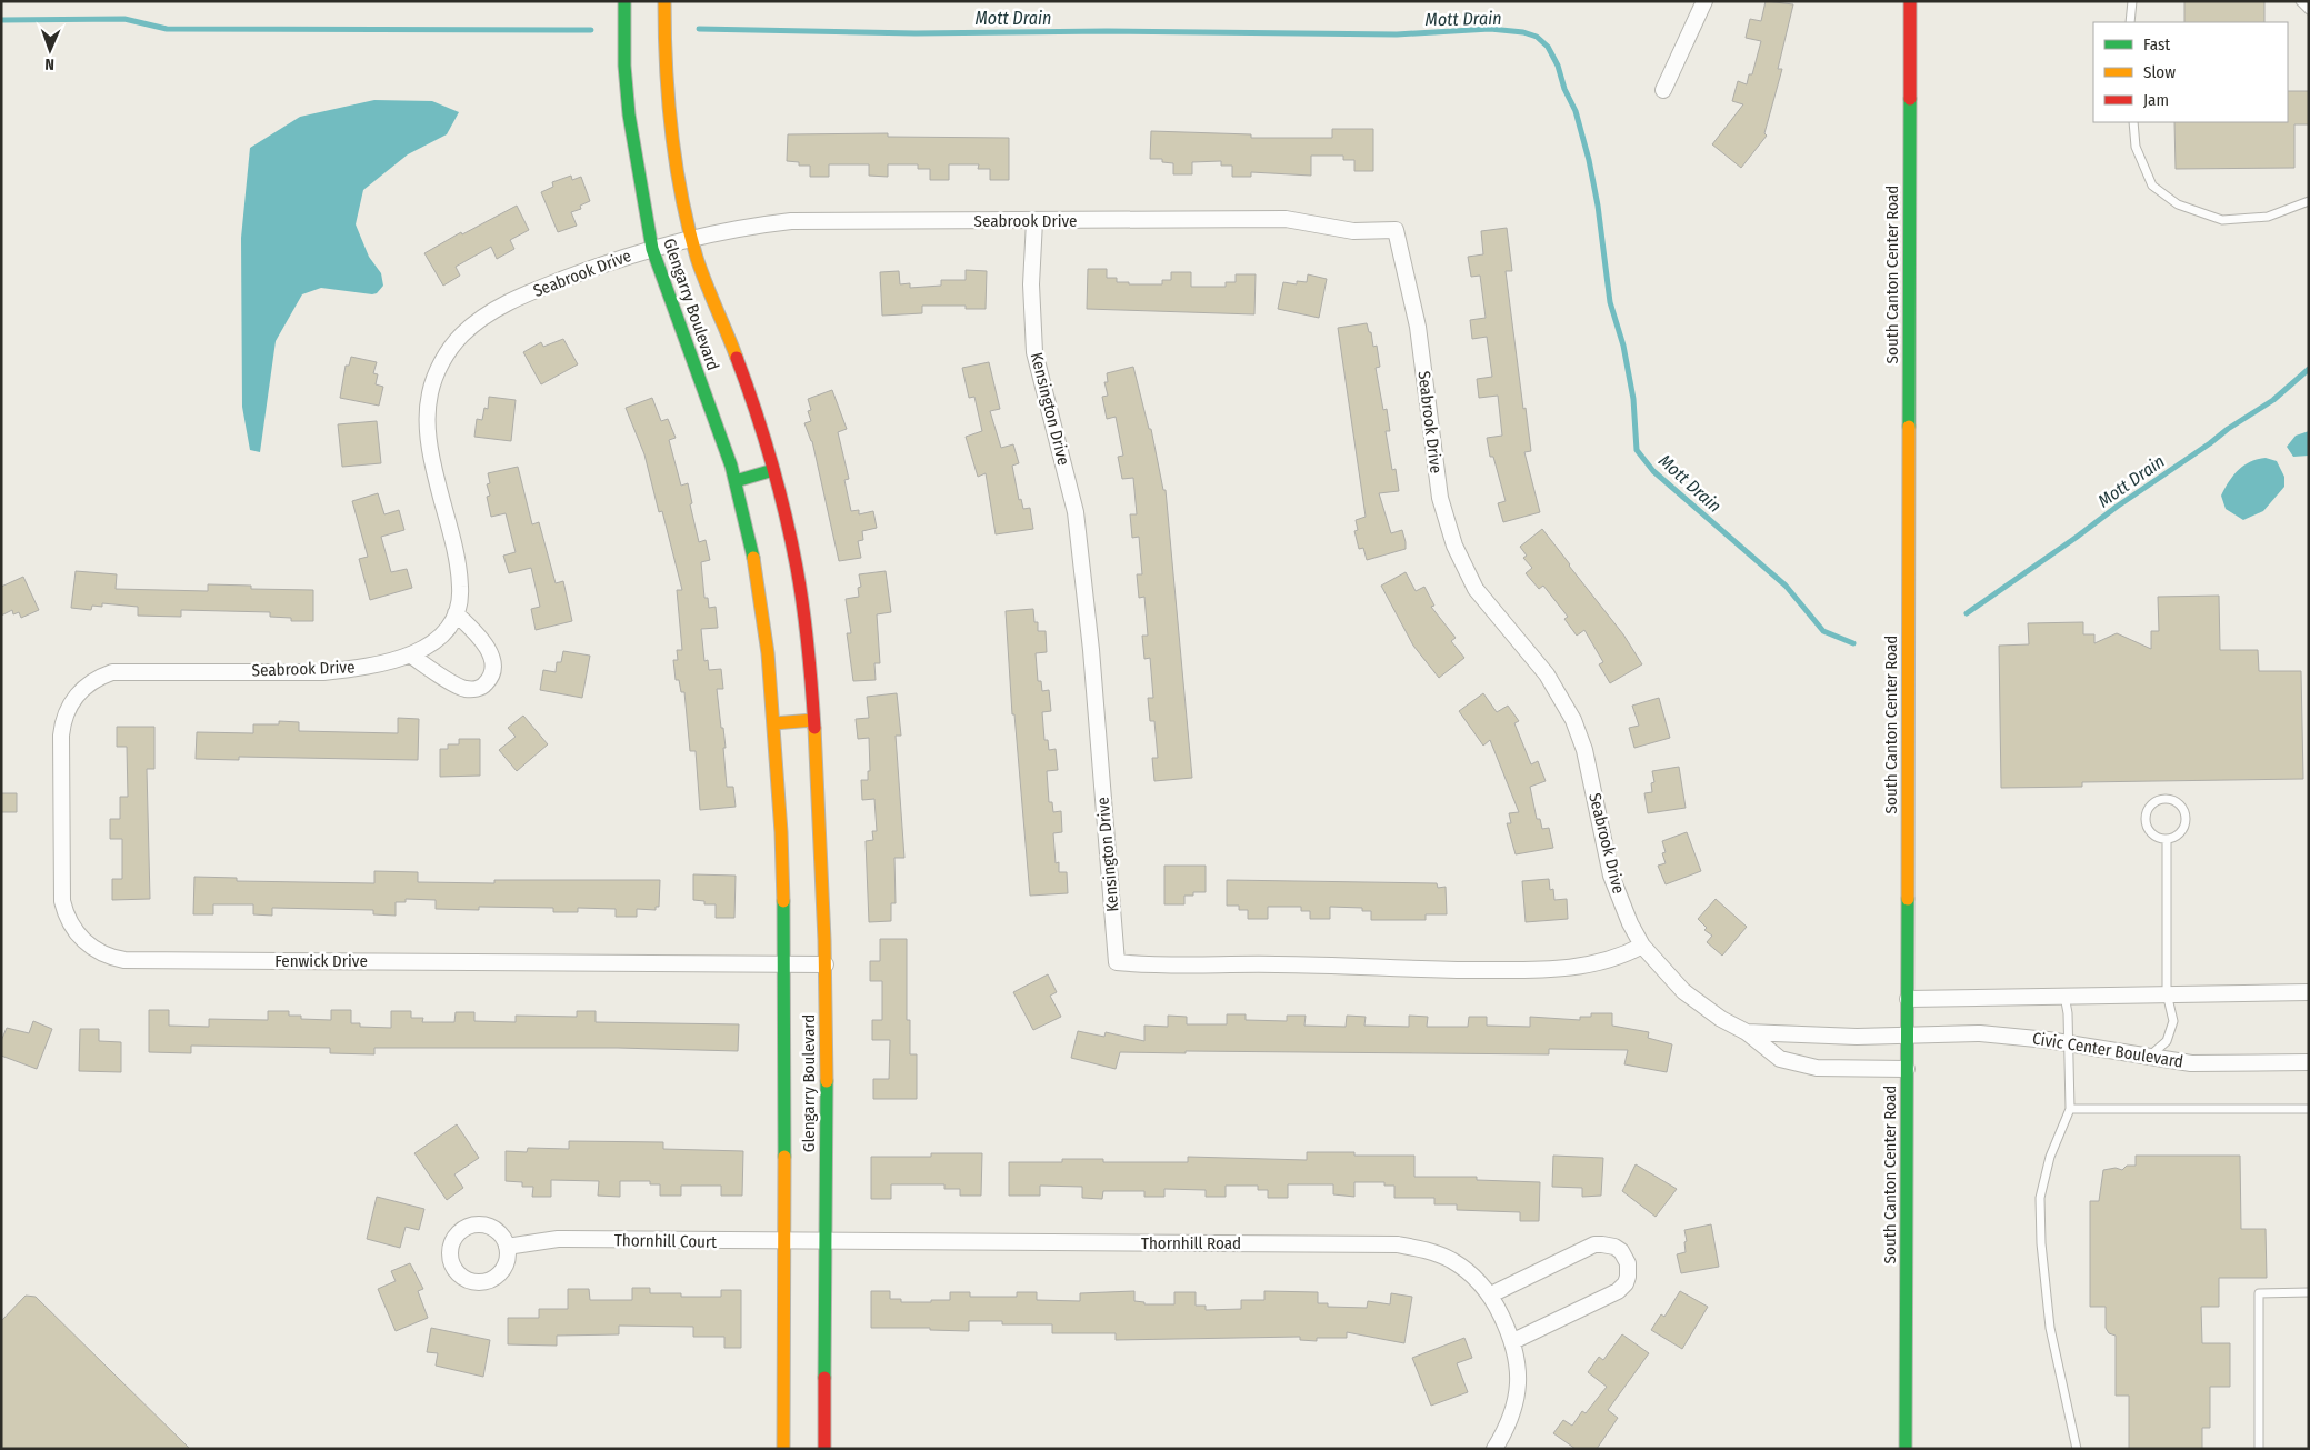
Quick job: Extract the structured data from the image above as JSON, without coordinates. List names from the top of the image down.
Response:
{
  "streets": {
    "street": [
      "Seabrook Drive",
      "South Canton Center Road",
      "Glengarry Boulevard",
      "Kensington Drive",
      "Fenwick Drive",
      "Civic Center Boulevard",
      "Thornhill Court",
      "Thornhill Road"
    ]
  },
  "crossings": [
    ["Seabrook Drive", "South Canton Center Road"],
    ["Seabrook Drive", "Glengarry Boulevard"],
    ["Seabrook Drive", "Kensington Drive"],
    ["Seabrook Drive", "Fenwick Drive"],
    ["Seabrook Drive", "Civic Center Boulevard"],
    ["South Canton Center Road", "Civic Center Boulevard"],
    ["Glengarry Boulevard", "Fenwick Drive"],
    ["Glengarry Boulevard", "Thornhill Court"],
    ["Glengarry Boulevard", "Thornhill Road"],
    ["Thornhill Court", "Thornhill Road"]
  ],
  "water": ["Mott Drain"],
  "legend": ["Fast", "Slow", "Jam"],
  "north": "bottom"
}
